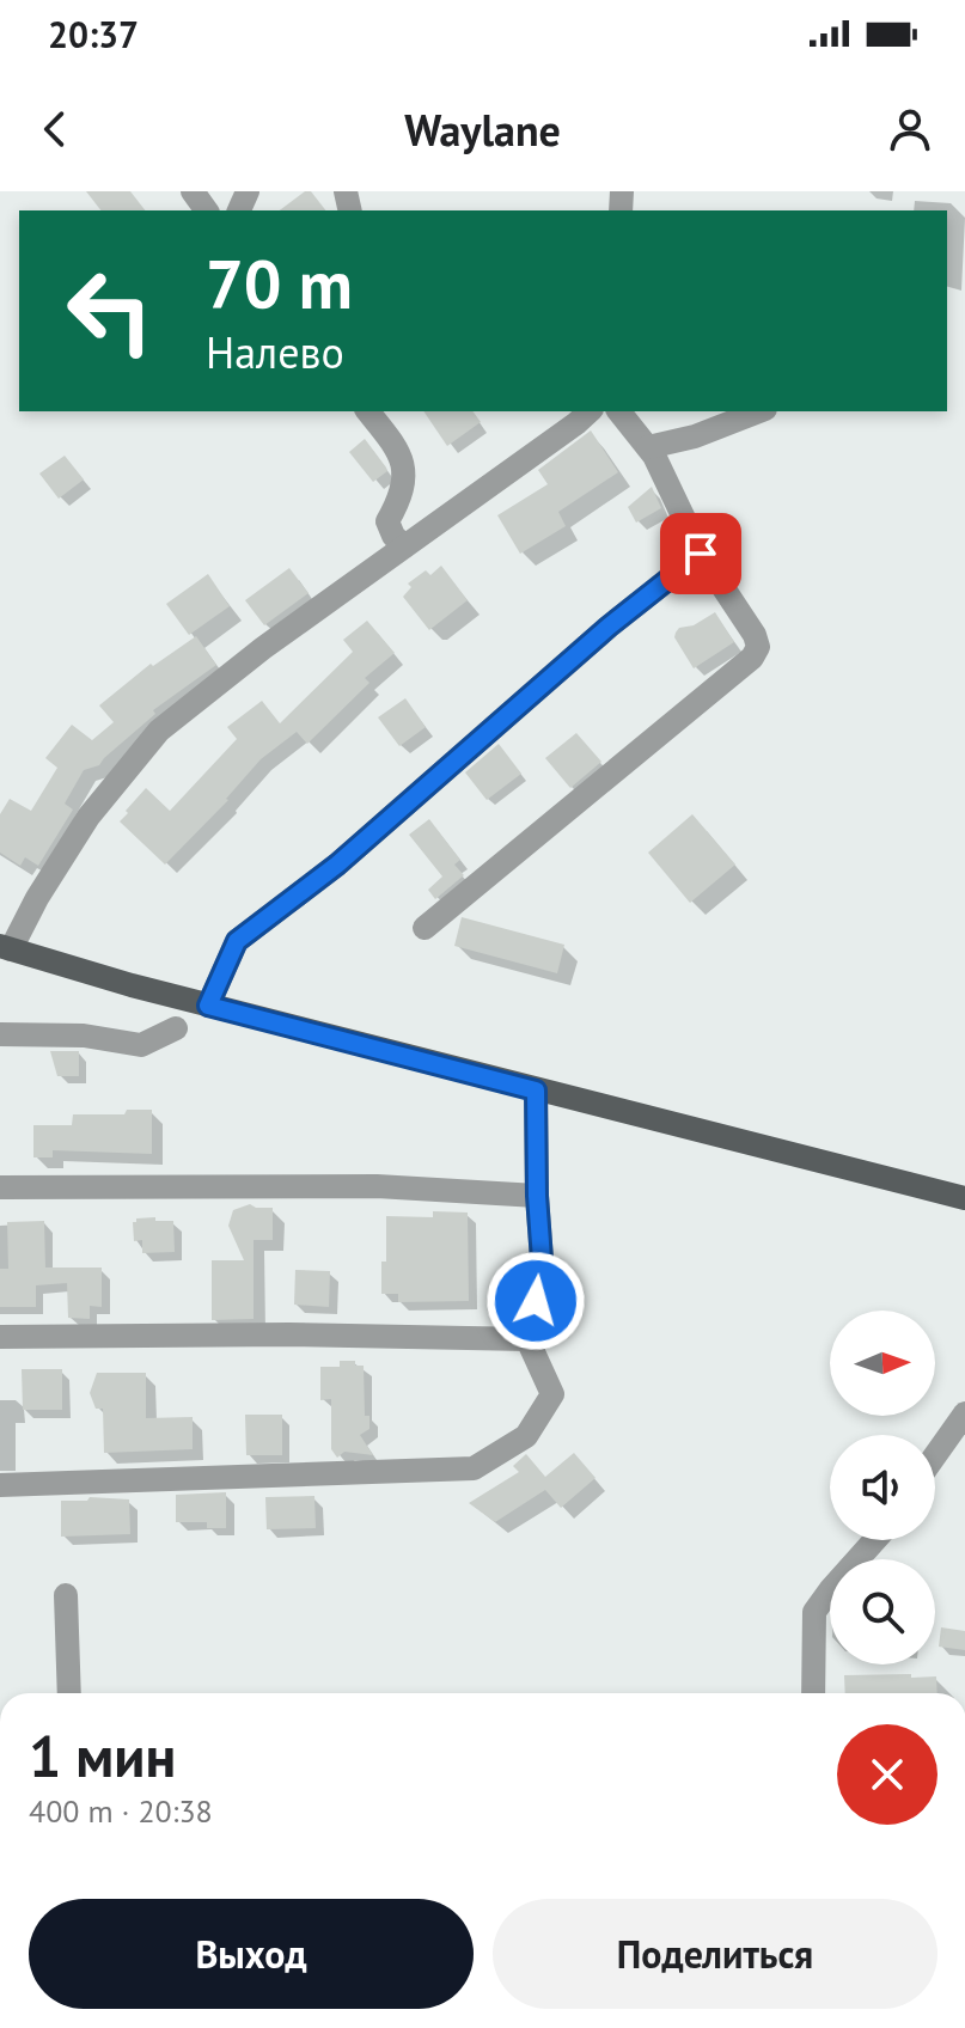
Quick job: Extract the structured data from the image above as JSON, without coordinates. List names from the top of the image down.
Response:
{
  "north": "right",
  "page": {
    "status": "20:37",
    "header": "Waylane",
    "turn": ["70 m", "Налево"],
    "heading": ["1 мин", "400 m · 20:38"],
    "buttons": ["Выход", "Поделиться"]
  }
}
